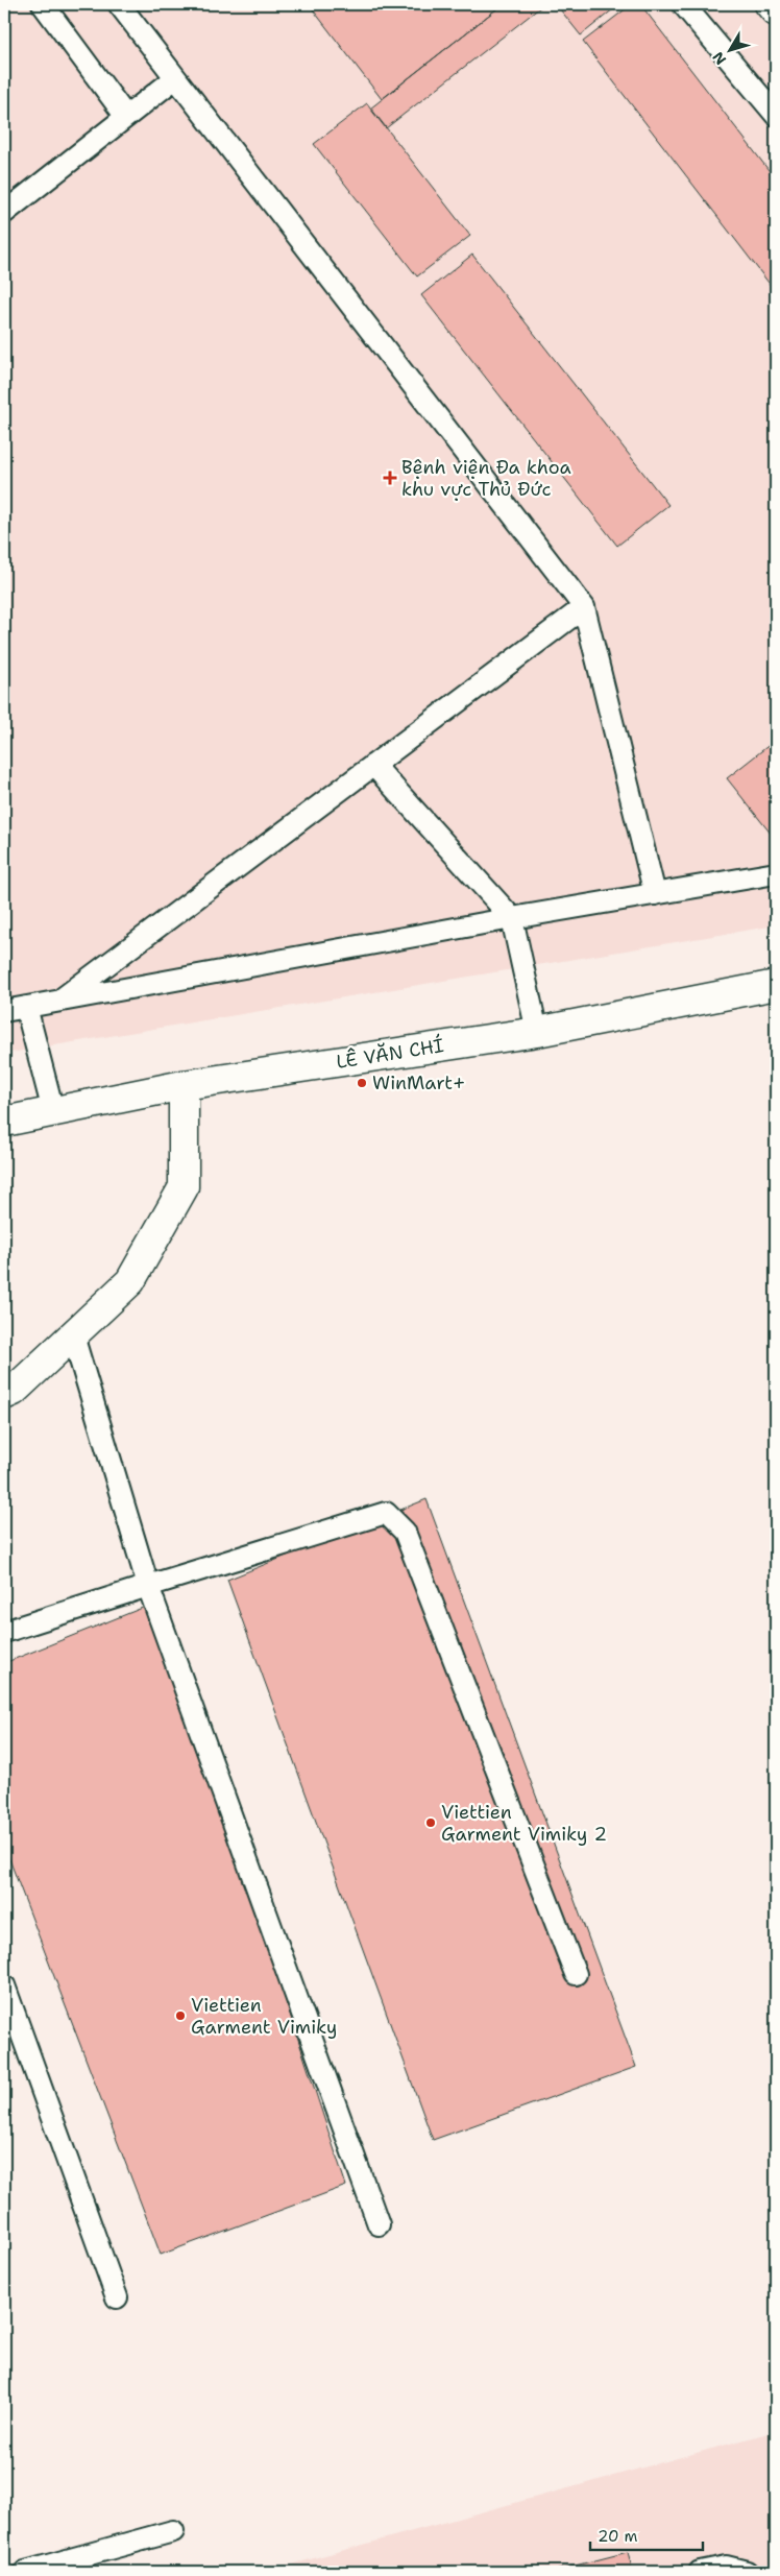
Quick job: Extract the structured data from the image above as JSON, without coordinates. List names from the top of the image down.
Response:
{
  "streets": {
    "main road": ["LÊ VĂN CHÍ"]
  },
  "places": {
    "health": ["Bệnh viện Đa khoa khu vực Thủ Đức"],
    "other": ["WinMart+", "Viettien Garment Vimiky 2", "Viettien Garment Vimiky"]
  },
  "scale_bar": "20 m",
  "north": "bottom left"
}
